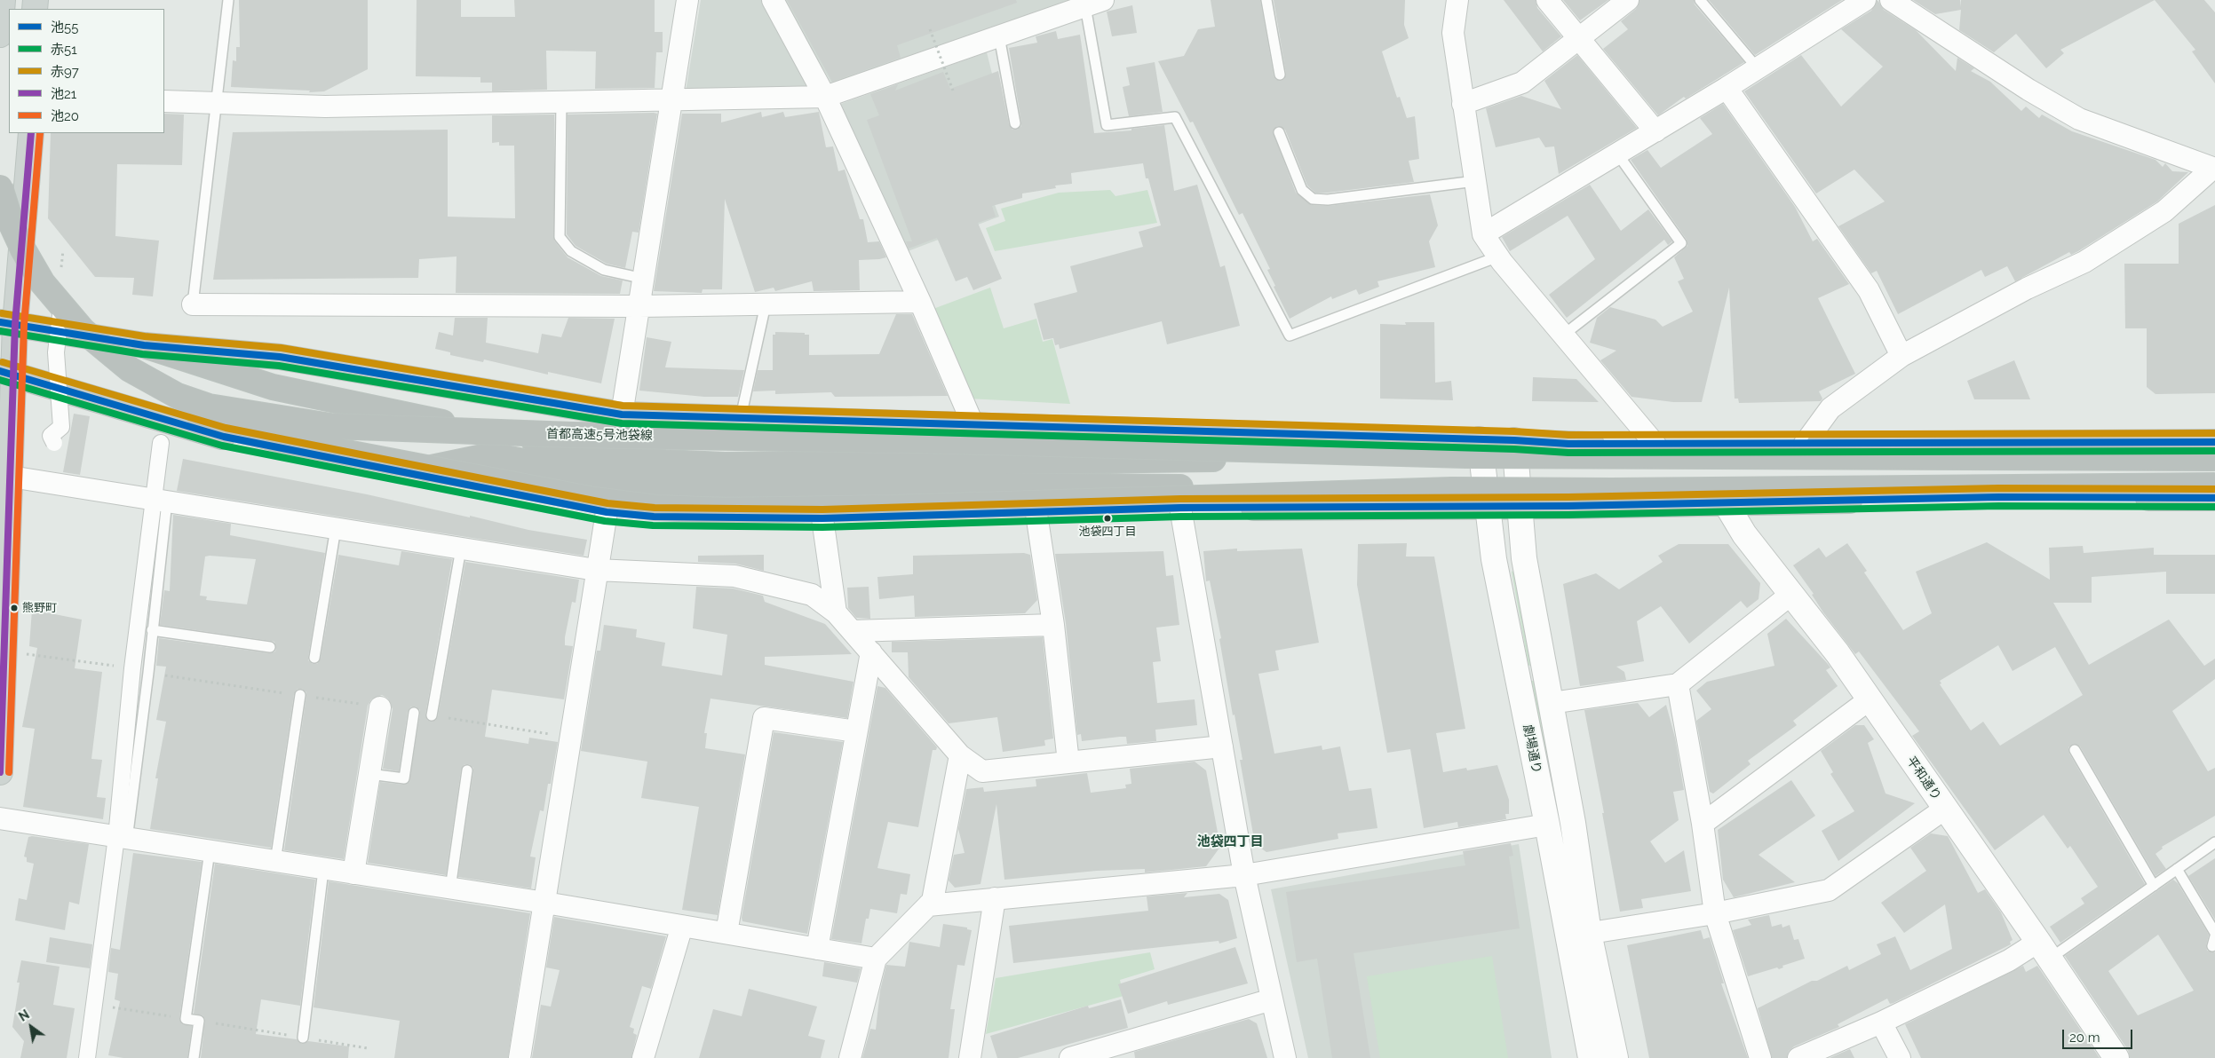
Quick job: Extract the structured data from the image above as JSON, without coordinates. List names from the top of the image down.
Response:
{
  "streets": {
    "highway": ["首都高速5号池袋線"],
    "street": ["劇場通り", "平和通り"]
  },
  "crossings": [
    ["首都高速5号池袋線", "劇場通り"]
  ],
  "districts": ["池袋四丁目"],
  "places": ["池袋四丁目", "熊野町"],
  "lines": [
    "transit line 池21",
    "transit line 池20",
    "transit line 赤97",
    "transit line 池55",
    "transit line 赤51"
  ],
  "legend": [
    "池55",
    "赤51",
    "赤97",
    "池21",
    "池20"
  ],
  "scale_bar": "20 m",
  "north": "top left"
}
